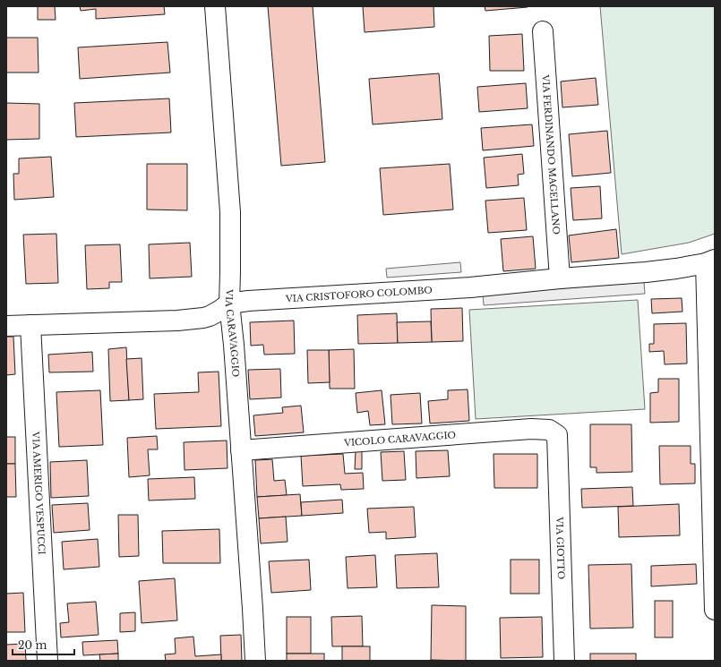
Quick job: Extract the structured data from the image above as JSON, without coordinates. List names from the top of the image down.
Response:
{
  "streets": {
    "street": [
      "VIA FERDINANDO MAGELLANO",
      "VIA CRISTOFORO COLOMBO",
      "VIA CARAVAGGIO",
      "VICOLO CARAVAGGIO",
      "VIA AMERIGO VESPUCCI",
      "VIA GIOTTO"
    ]
  },
  "crossings": [
    ["VIA FERDINANDO MAGELLANO", "VIA CRISTOFORO COLOMBO"],
    ["VIA CRISTOFORO COLOMBO", "VIA CARAVAGGIO"],
    ["VIA CARAVAGGIO", "VICOLO CARAVAGGIO"],
    ["VICOLO CARAVAGGIO", "VIA GIOTTO"]
  ],
  "scale_bar": "20 m"
}
